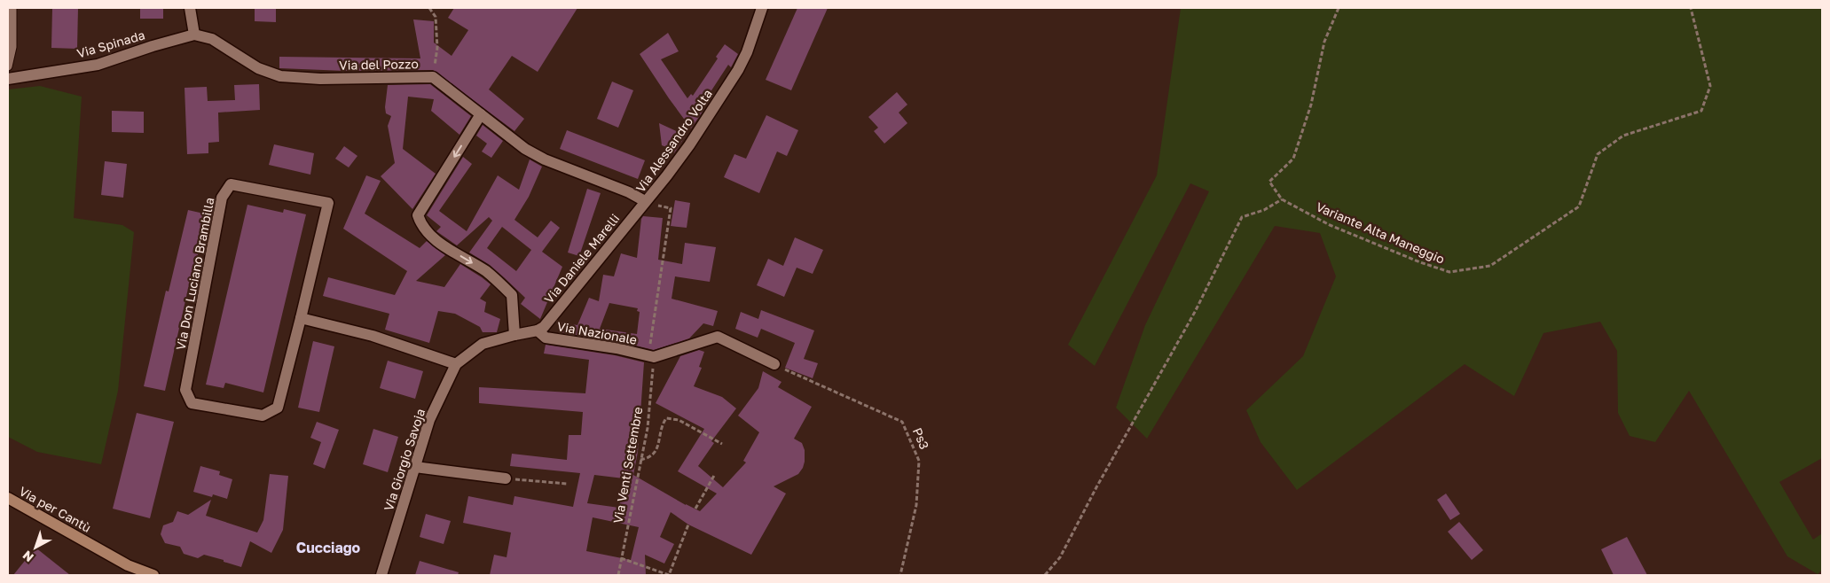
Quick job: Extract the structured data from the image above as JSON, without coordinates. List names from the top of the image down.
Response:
{
  "streets": {
    "main road": ["Via per Cantù"],
    "street": [
      "Via Spinada",
      "Via del Pozzo",
      "Via Alessandro Volta",
      "Via Daniele Marelli",
      "Via Don Luciano Brambilla",
      "Via Nazionale",
      "Via Giorgio Savoja"
    ],
    "path": ["Variante Alta Maneggio", "Ps3", "Via Venti Settembre"]
  },
  "crossings": [
    ["Via Spinada", "Via del Pozzo"],
    ["Via del Pozzo", "Via Alessandro Volta"],
    ["Via del Pozzo", "Via Daniele Marelli"],
    ["Via Alessandro Volta", "Via Daniele Marelli"],
    ["Via Alessandro Volta", "Via Nazionale"],
    ["Via Alessandro Volta", "Via Venti Settembre"],
    ["Via Daniele Marelli", "Via Nazionale"],
    ["Via Daniele Marelli", "Via Giorgio Savoja"],
    ["Via Nazionale", "Via Giorgio Savoja"],
    ["Via Nazionale", "Via Venti Settembre"]
  ],
  "districts": ["Cucciago"],
  "north": "bottom left"
}
